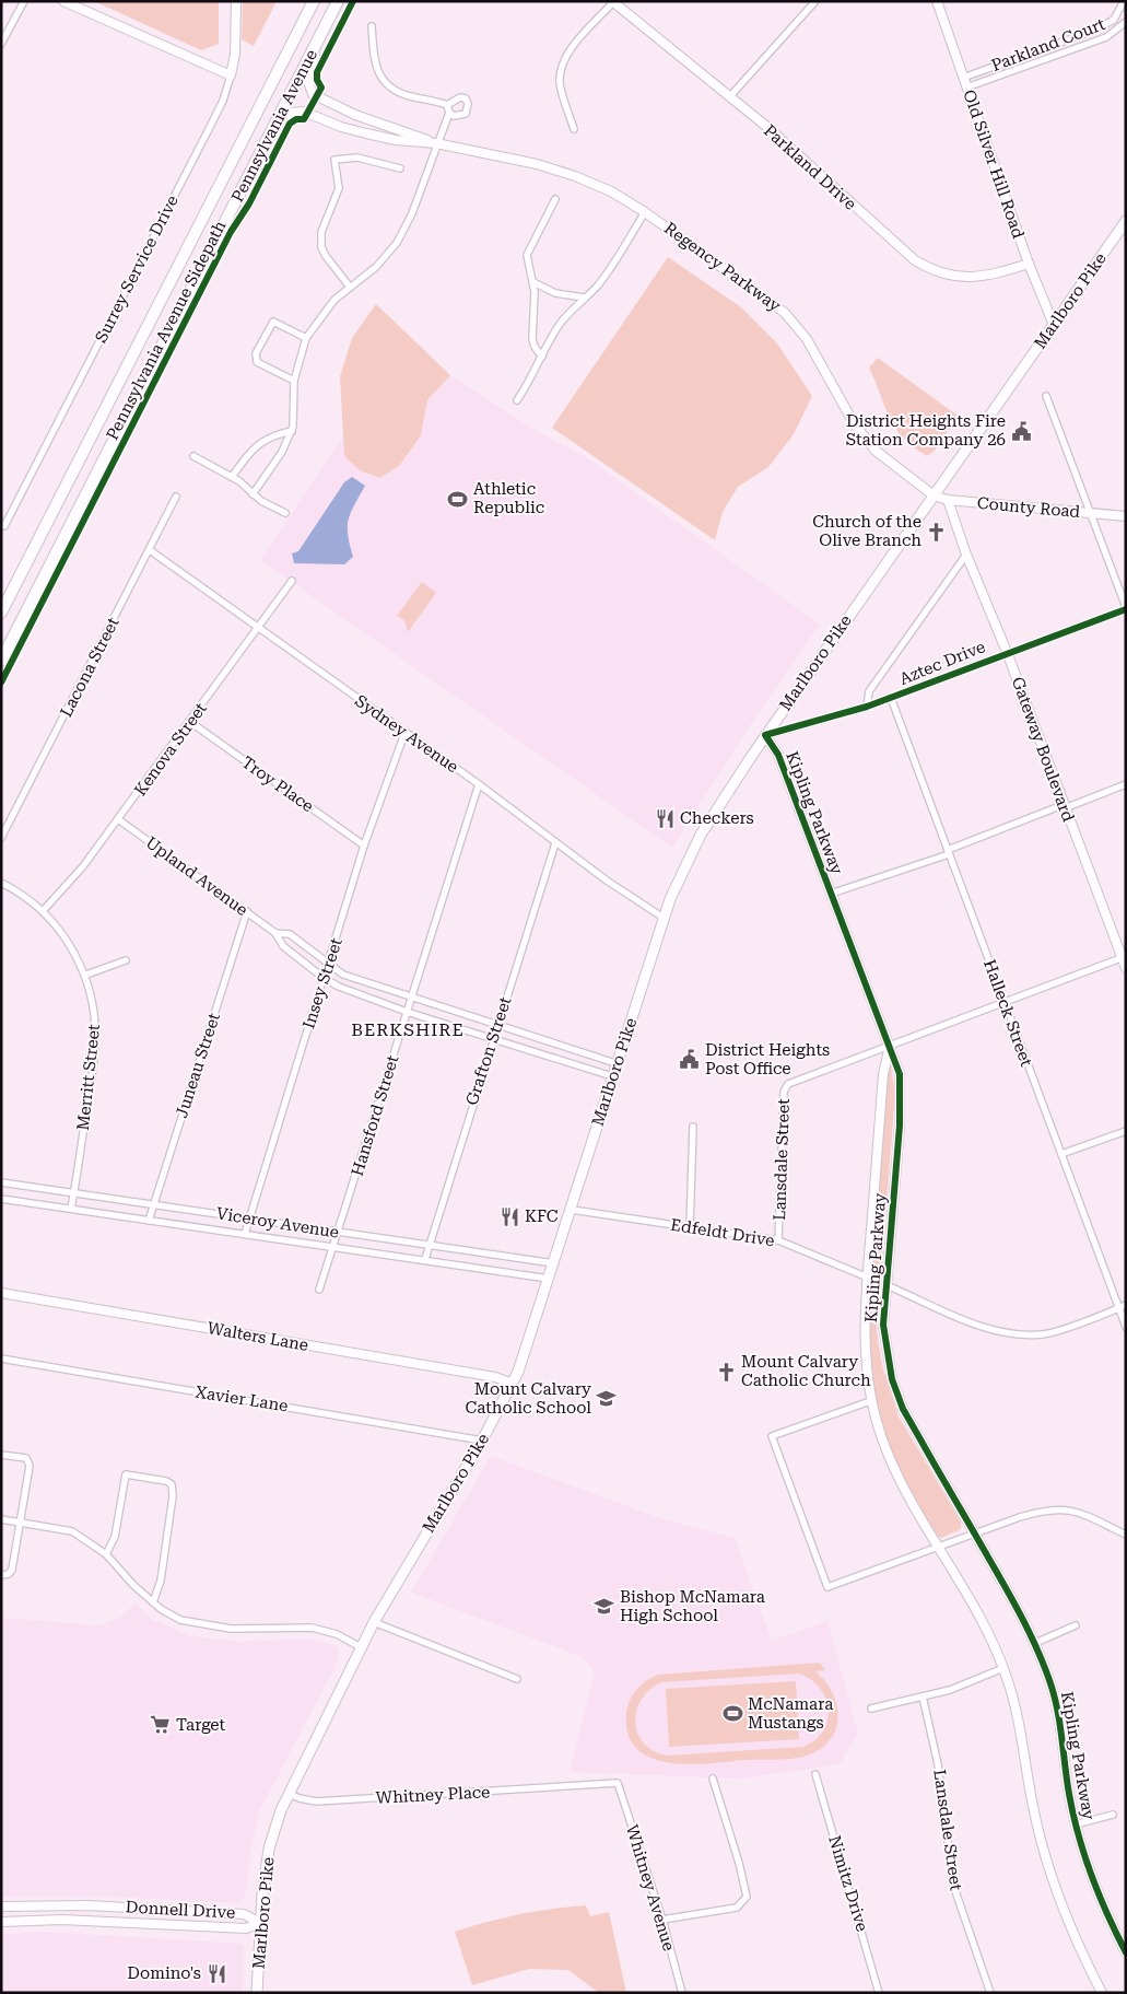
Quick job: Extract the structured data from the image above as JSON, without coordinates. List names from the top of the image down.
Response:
{
  "streets": {
    "highway": ["Pennsylvania Avenue"],
    "main road": ["Marlboro Pike"],
    "street": [
      "Parkland Court",
      "Old Silver Hill Road",
      "Parkland Drive",
      "Regency Parkway",
      "Surrey Service Drive",
      "County Road",
      "Aztec Drive",
      "Lacona Street",
      "Sydney Avenue",
      "Kenova Street",
      "Gateway Boulevard",
      "Troy Place",
      "Kipling Parkway",
      "Upland Avenue",
      "Insey Street",
      "Halleck Street",
      "Grafton Street",
      "Juneau Street",
      "Merritt Street",
      "Hansford Street",
      "Lansdale Street",
      "Viceroy Avenue",
      "Edfeldt Drive",
      "Walters Lane",
      "Xavier Lane",
      "Whitney Place",
      "Nimitz Drive",
      "Whitney Avenue",
      "Donnell Drive"
    ],
    "cycle path": ["Pennsylvania Avenue Sidepath"]
  },
  "crossings": [
    ["Parkland Court", "Old Silver Hill Road"],
    ["Pennsylvania Avenue", "Regency Parkway"],
    ["Old Silver Hill Road", "Parkland Drive"],
    ["Old Silver Hill Road", "Marlboro Pike"],
    ["Regency Parkway", "Marlboro Pike"],
    ["Regency Parkway", "County Road"],
    ["Marlboro Pike", "County Road"],
    ["Marlboro Pike", "Aztec Drive"],
    ["Marlboro Pike", "Sydney Avenue"],
    ["Marlboro Pike", "Kipling Parkway"],
    ["Marlboro Pike", "Upland Avenue"],
    ["Marlboro Pike", "Viceroy Avenue"],
    ["Marlboro Pike", "Edfeldt Drive"],
    ["Marlboro Pike", "Walters Lane"],
    ["Marlboro Pike", "Xavier Lane"],
    ["Marlboro Pike", "Whitney Place"],
    ["Marlboro Pike", "Donnell Drive"],
    ["County Road", "Gateway Boulevard"],
    ["Aztec Drive", "Gateway Boulevard"],
    ["Aztec Drive", "Kipling Parkway"],
    ["Aztec Drive", "Halleck Street"],
    ["Lacona Street", "Sydney Avenue"],
    ["Sydney Avenue", "Kenova Street"],
    ["Sydney Avenue", "Insey Street"],
    ["Sydney Avenue", "Grafton Street"],
    ["Sydney Avenue", "Hansford Street"],
    ["Kenova Street", "Troy Place"],
    ["Kenova Street", "Upland Avenue"],
    ["Kenova Street", "Merritt Street"],
    ["Troy Place", "Insey Street"],
    ["Kipling Parkway", "Lansdale Street"],
    ["Kipling Parkway", "Edfeldt Drive"],
    ["Upland Avenue", "Insey Street"],
    ["Upland Avenue", "Grafton Street"],
    ["Upland Avenue", "Juneau Street"],
    ["Upland Avenue", "Hansford Street"],
    ["Insey Street", "Viceroy Avenue"],
    ["Grafton Street", "Viceroy Avenue"],
    ["Juneau Street", "Viceroy Avenue"],
    ["Merritt Street", "Viceroy Avenue"],
    ["Hansford Street", "Viceroy Avenue"],
    ["Lansdale Street", "Edfeldt Drive"],
    ["Whitney Place", "Whitney Avenue"]
  ],
  "districts": ["BERKSHIRE"],
  "places": {
    "public building": ["District Heights Fire Station Company 26", "District Heights Post Office"],
    "sports": ["Athletic Republic", "McNamara Mustangs"],
    "church": ["Church of the Olive Branch", "Mount Calvary Catholic Church"],
    "restaurant": ["Checkers", "KFC", "Domino's"],
    "school or university": ["Mount Calvary Catholic School", "Bishop McNamara High School"],
    "supermarket": ["Target"]
  }
}
